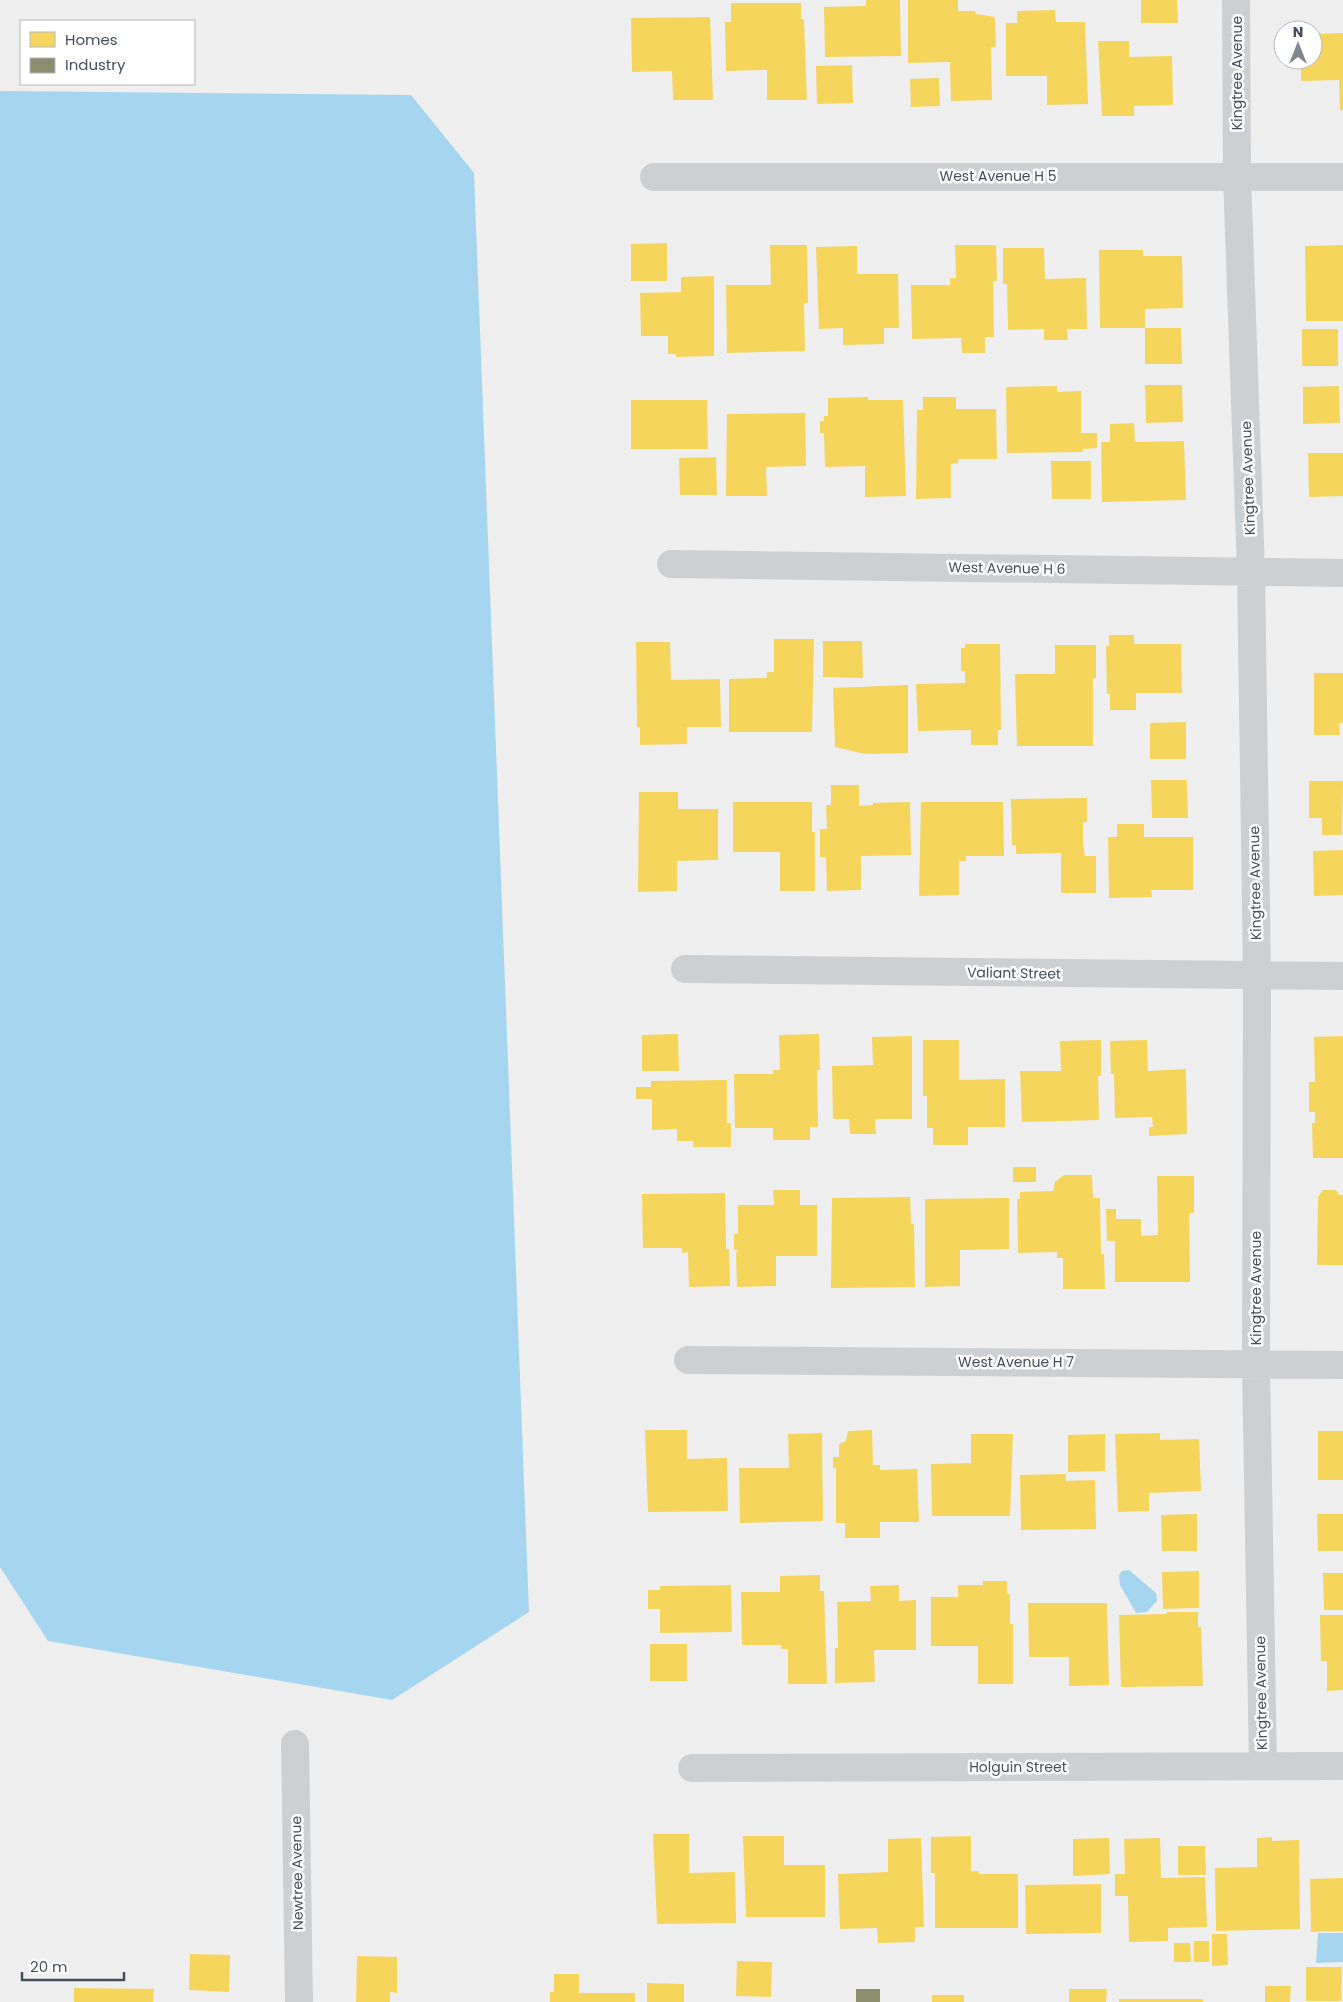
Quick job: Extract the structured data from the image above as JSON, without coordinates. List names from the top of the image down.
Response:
{
  "streets": {
    "street": [
      "Kingtree Avenue",
      "West Avenue H 5",
      "West Avenue H 6",
      "Valiant Street",
      "West Avenue H 7",
      "Holguin Street",
      "Newtree Avenue"
    ]
  },
  "crossings": [
    ["Kingtree Avenue", "West Avenue H 5"],
    ["Kingtree Avenue", "West Avenue H 6"],
    ["Kingtree Avenue", "Valiant Street"],
    ["Kingtree Avenue", "West Avenue H 7"],
    ["Kingtree Avenue", "Holguin Street"]
  ],
  "legend": ["Homes", "Industry"],
  "scale_bar": "20 m",
  "north": "top"
}
